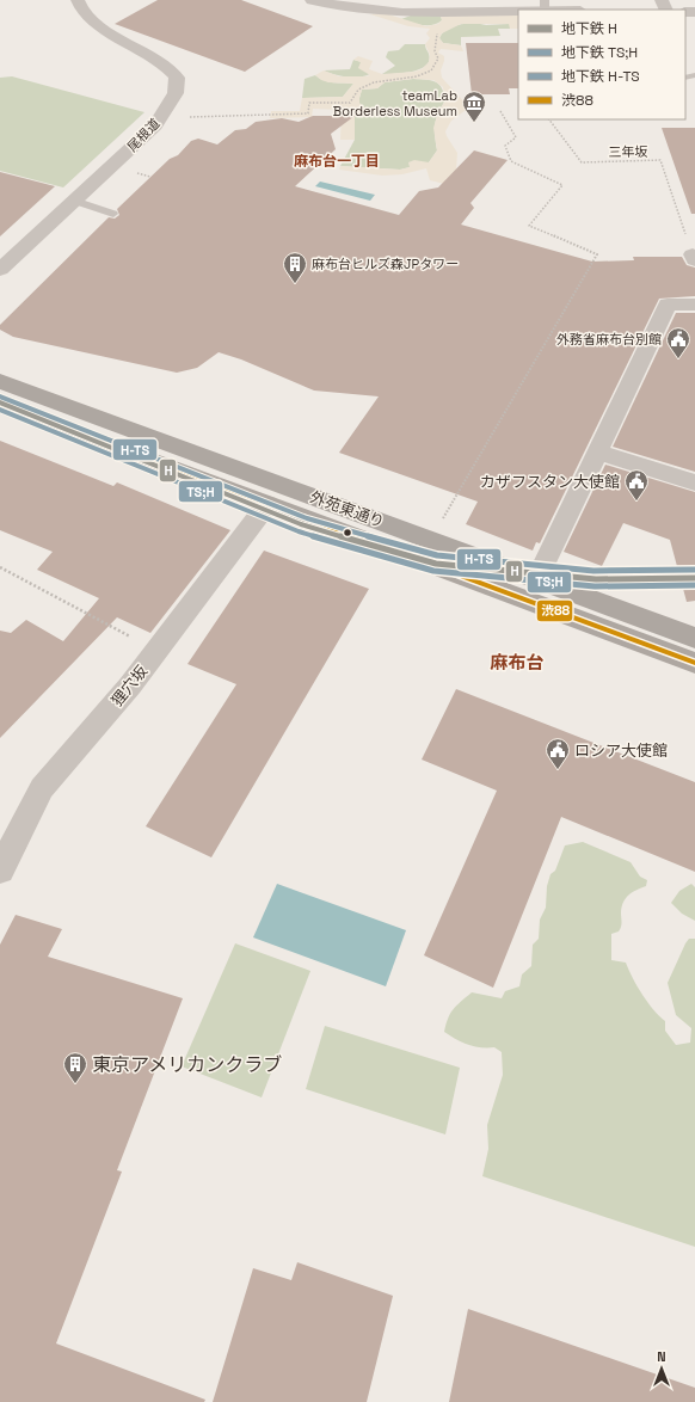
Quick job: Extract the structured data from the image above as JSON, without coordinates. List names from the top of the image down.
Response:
{
  "streets": {
    "main road": ["外苑東通り"],
    "street": ["尾根道", "狸穴坂"],
    "path": ["三年坂"]
  },
  "crossings": [
    ["外苑東通り", "狸穴坂"]
  ],
  "districts": ["麻布台一丁目", "麻布台"],
  "places": {
    "museum": ["teamLab Borderless Museum"],
    "building": ["麻布台ヒルズ森JPタワー", "東京アメリカンクラブ"],
    "public building": ["外務省麻布台別館", "カザフスタン大使館", "ロシア大使館"]
  },
  "lines": [
    "metro line H-TS",
    "metro line H",
    "transit line 渋88",
    "metro line TS;H"
  ],
  "legend": [
    "地下鉄 H",
    "地下鉄 TS;H",
    "地下鉄 H-TS",
    "渋88"
  ],
  "north": "top"
}
